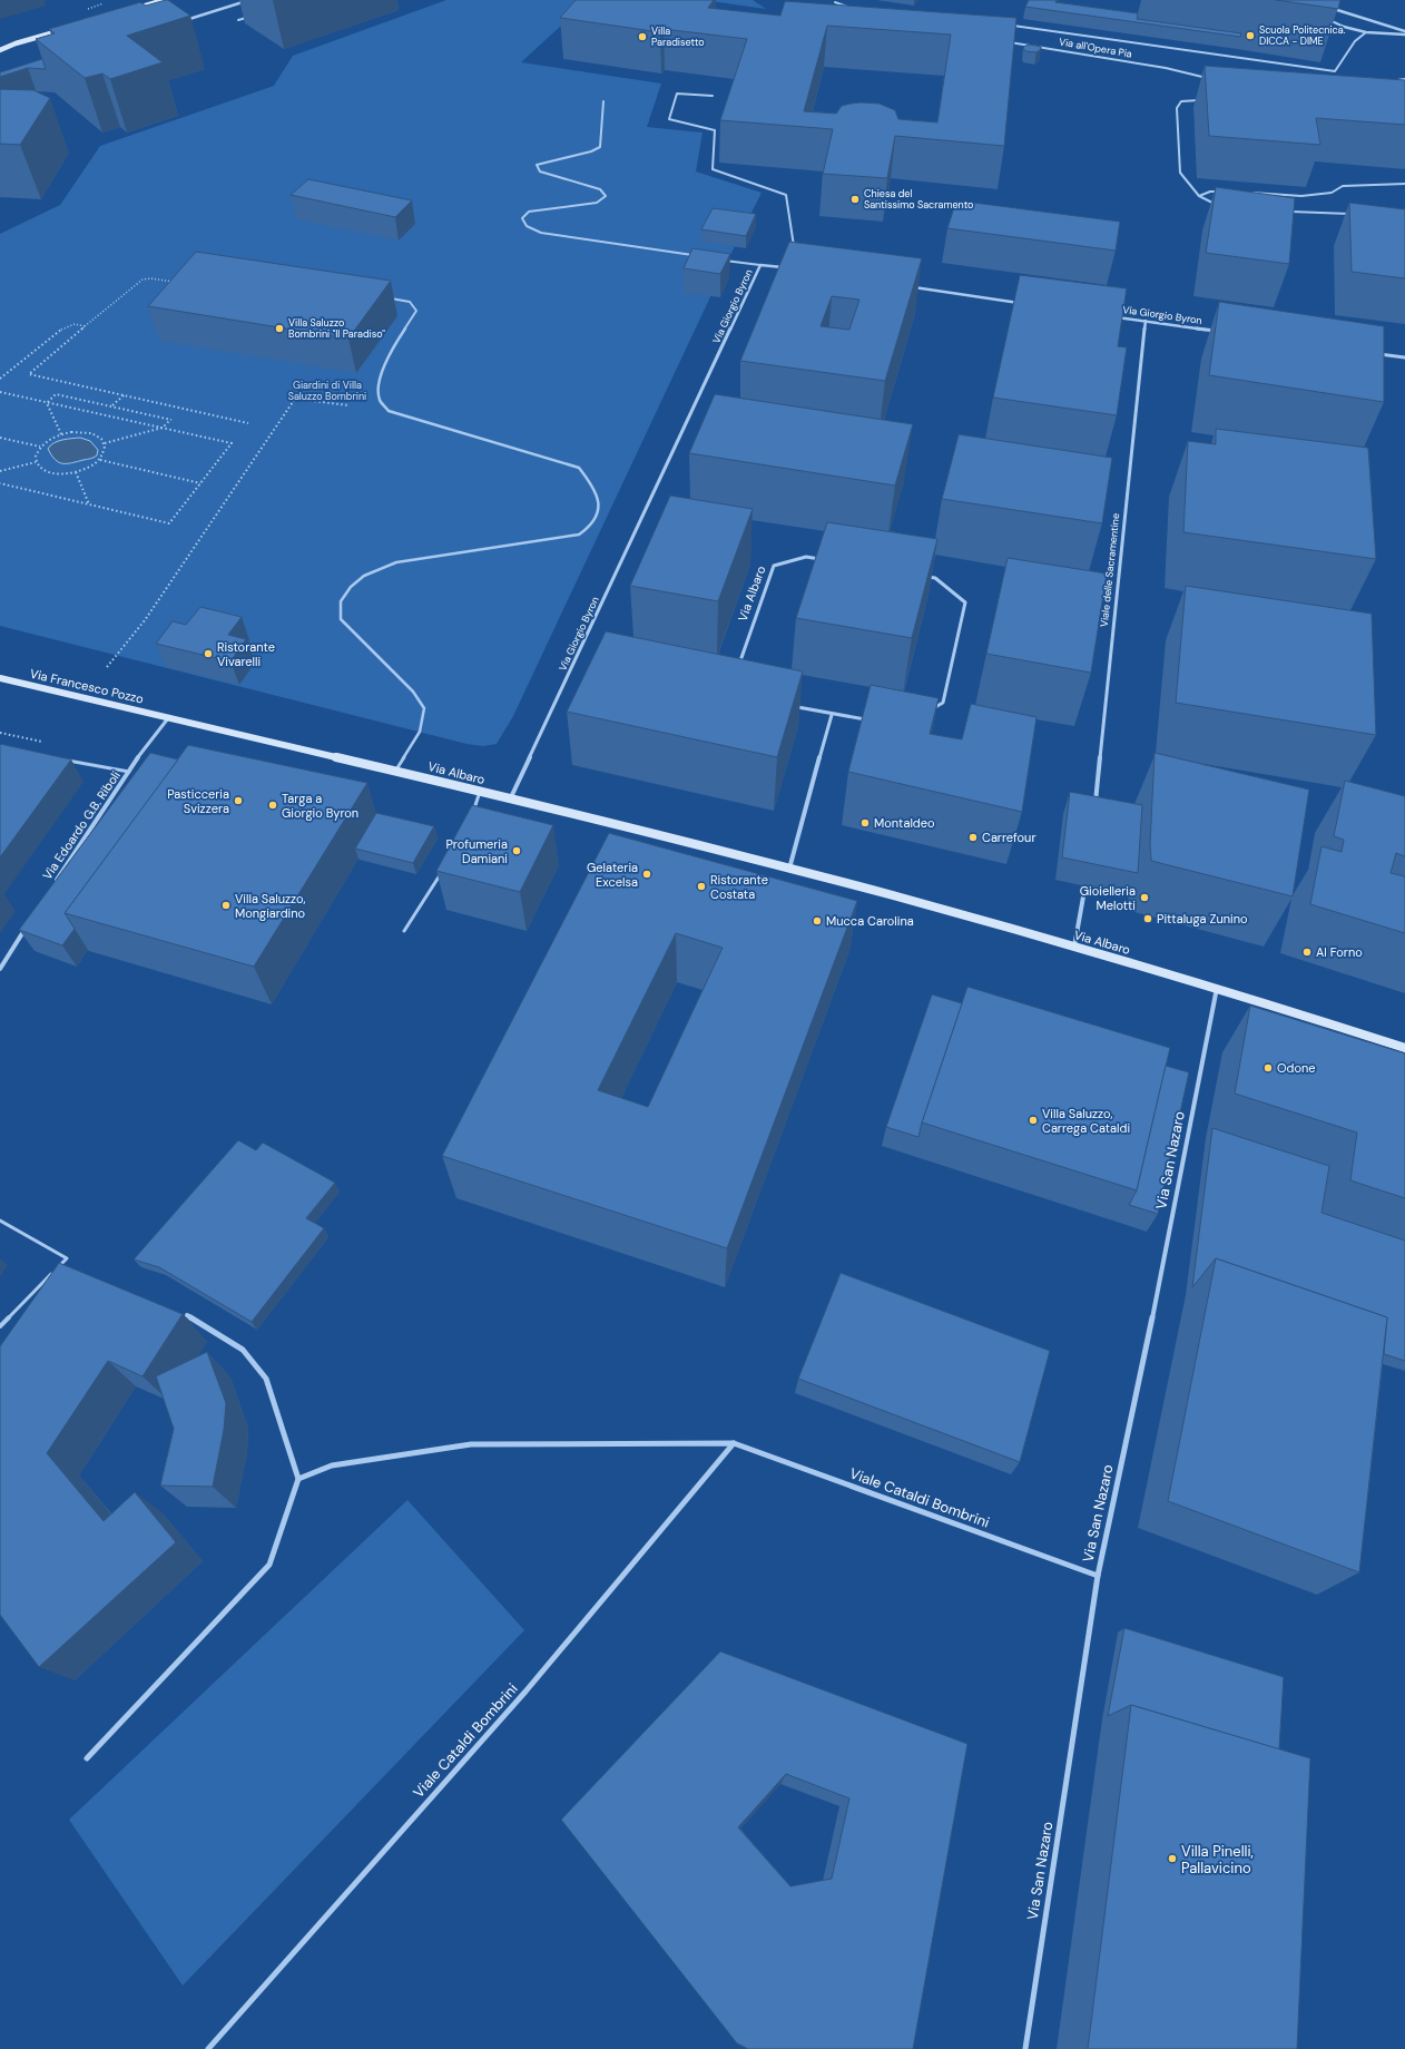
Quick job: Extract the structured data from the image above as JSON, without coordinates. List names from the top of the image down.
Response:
{
  "streets": {
    "main road": ["Via Albaro", "Via Francesco Pozzo"],
    "street": [
      "Via all'Opera Pia",
      "Via Giorgio Byron",
      "Viale delle Sacramentine",
      "Via Edoardo G.B. Riboli",
      "Via San Nazaro",
      "Viale Cataldi Bombrini"
    ]
  },
  "crossings": [
    ["Via Giorgio Byron", "Viale delle Sacramentine"],
    ["Via Giorgio Byron", "Via Albaro"],
    ["Via Albaro", "Via Francesco Pozzo"],
    ["Via Albaro", "Via Edoardo G.B. Riboli"],
    ["Via Albaro", "Via San Nazaro"],
    ["Via Francesco Pozzo", "Via Edoardo G.B. Riboli"],
    ["Via San Nazaro", "Viale Cataldi Bombrini"]
  ],
  "parks": ["Giardini di Villa Saluzzo Bombrini"],
  "places": [
    "Scuola Politecnica. DICCA - DIME",
    "Villa Paradisetto",
    "Chiesa del Santissimo Sacramento",
    "Villa Saluzzo Bombrini \"Il Paradiso\"",
    "Ristorante Vivarelli",
    "Pasticceria Svizzera",
    "Targa a Giorgio Byron",
    "Montaldeo",
    "Carrefour",
    "Profumeria Damiani",
    "Gelateria Excelsa",
    "Ristorante Costata",
    "Gioielleria Melotti",
    "Villa Saluzzo, Mongiardino",
    "Pittaluga Zunino",
    "Mucca Carolina",
    "Al Forno",
    "Odone",
    "Villa Saluzzo, Carrega Cataldi",
    "Villa Pinelli, Pallavicino"
  ]
}
